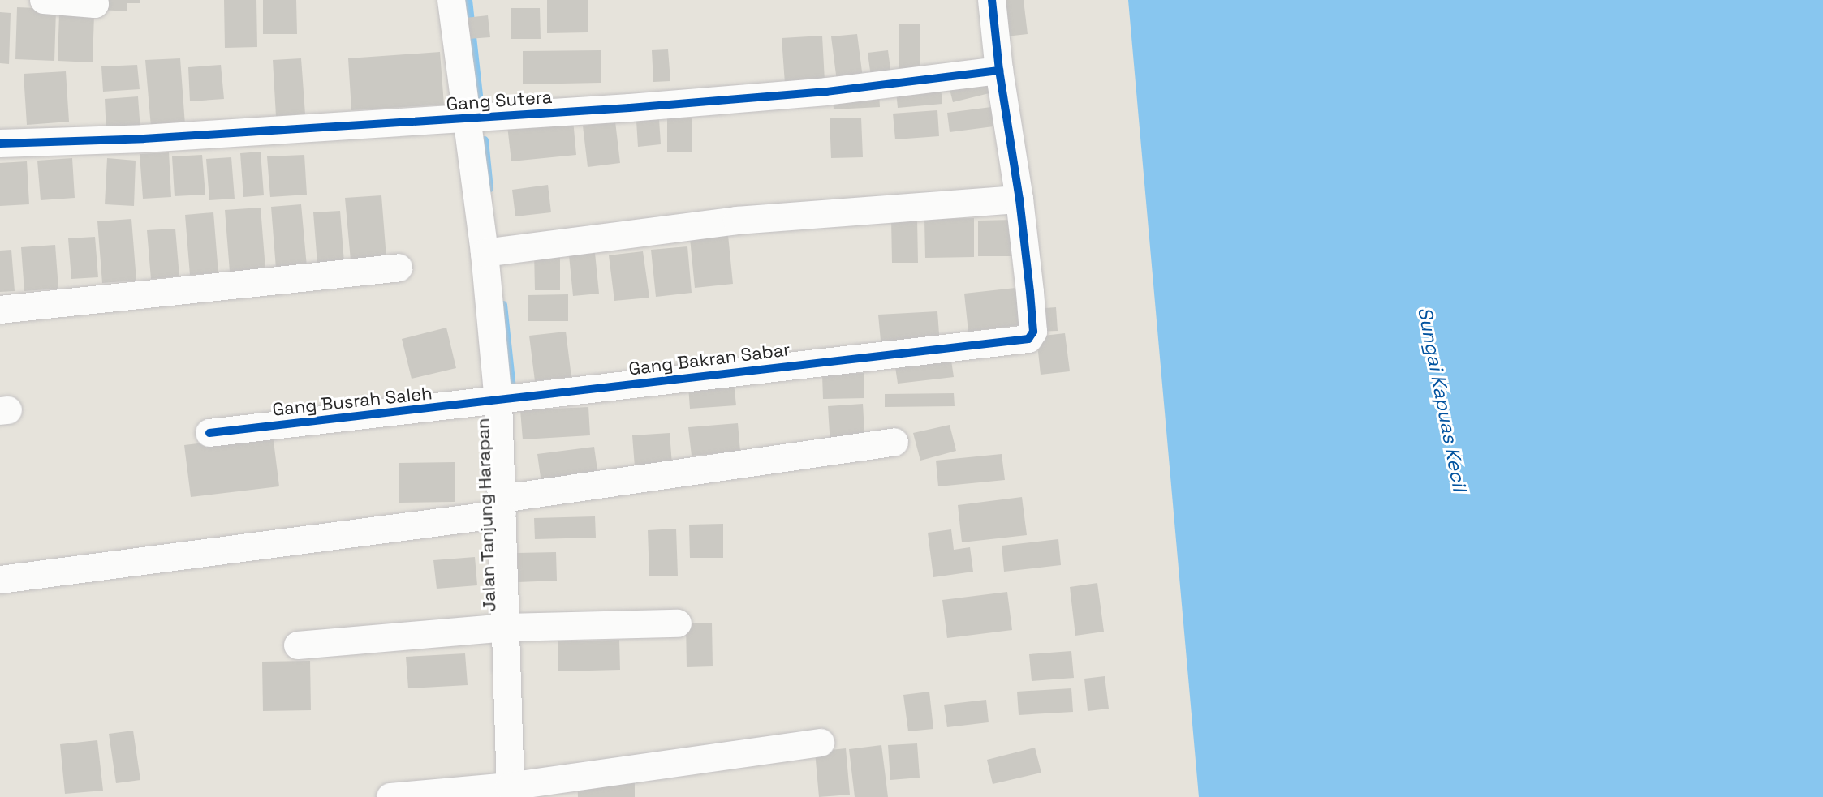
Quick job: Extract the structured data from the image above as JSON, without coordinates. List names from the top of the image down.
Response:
{
  "streets": {
    "street": [
      "Gang Sutera",
      "Gang Bakran Sabar",
      "Gang Busrah Saleh",
      "Jalan Tanjung Harapan"
    ]
  },
  "crossings": [
    ["Gang Sutera", "Jalan Tanjung Harapan"],
    ["Gang Bakran Sabar", "Gang Busrah Saleh"],
    ["Gang Bakran Sabar", "Jalan Tanjung Harapan"],
    ["Gang Busrah Saleh", "Jalan Tanjung Harapan"]
  ],
  "water": ["Sungai Kapuas Kecil"]
}
